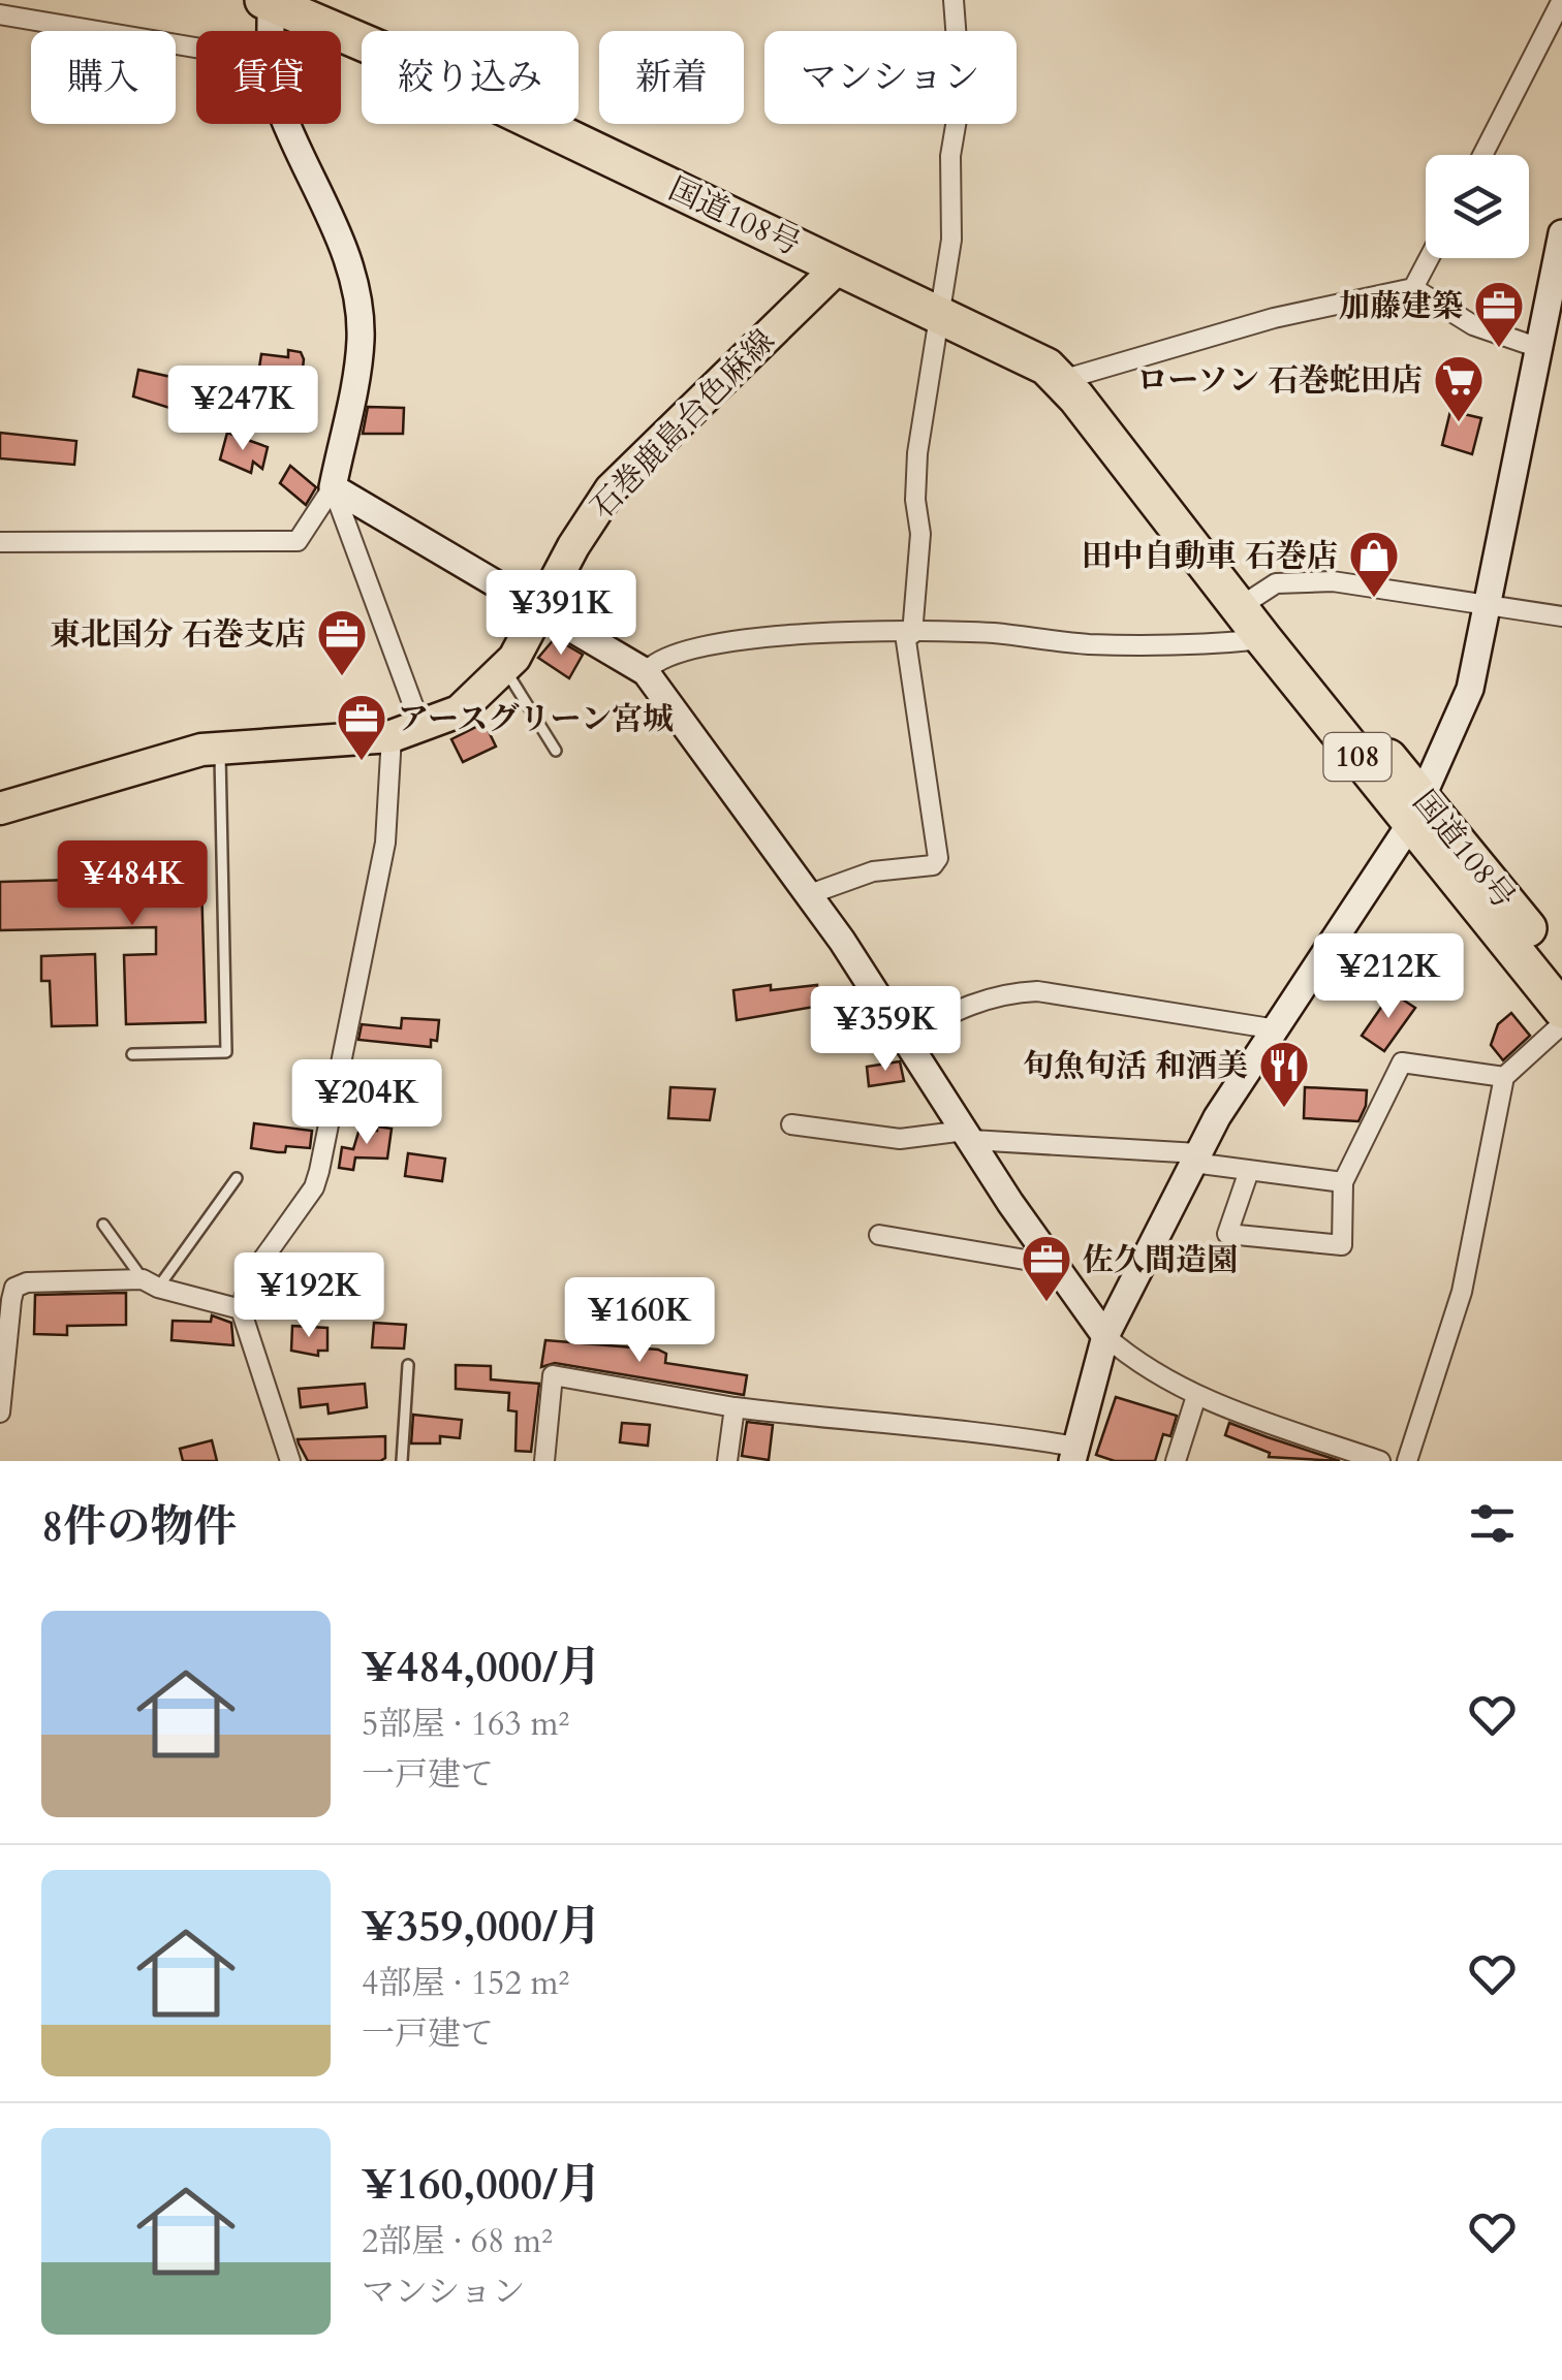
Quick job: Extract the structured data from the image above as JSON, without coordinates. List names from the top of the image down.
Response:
{
  "streets": {
    "highway": ["国道108号", "108"],
    "main road": ["石巻鹿島台色麻線"]
  },
  "crossings": [
    ["国道108号", "石巻鹿島台色麻線"]
  ],
  "places": {
    "office": [
      "加藤建築",
      "東北国分 石巻支店",
      "アースグリーン宮城",
      "佐久間造園"
    ],
    "supermarket": ["ローソン 石巻蛇田店"],
    "shop": ["田中自動車 石巻店"],
    "restaurant": ["旬魚旬活 和酒美"]
  },
  "page": {
    "chip": [
      "購入",
      "賃貸",
      "絞り込み",
      "新着",
      "マンション"
    ],
    "price": [
      "¥247K",
      "¥391K",
      "¥484K",
      "¥212K",
      "¥359K",
      "¥204K",
      "¥192K",
      "¥160K"
    ],
    "heading": "8件の物件",
    "list": [
      {
        "name": "¥484,000/月",
        "note": "5部屋 · 163 m² · 一戸建て"
      },
      {
        "name": "¥359,000/月",
        "note": "4部屋 · 152 m² · 一戸建て"
      },
      {
        "name": "¥160,000/月",
        "note": "2部屋 · 68 m² · マンション"
      }
    ]
  }
}
